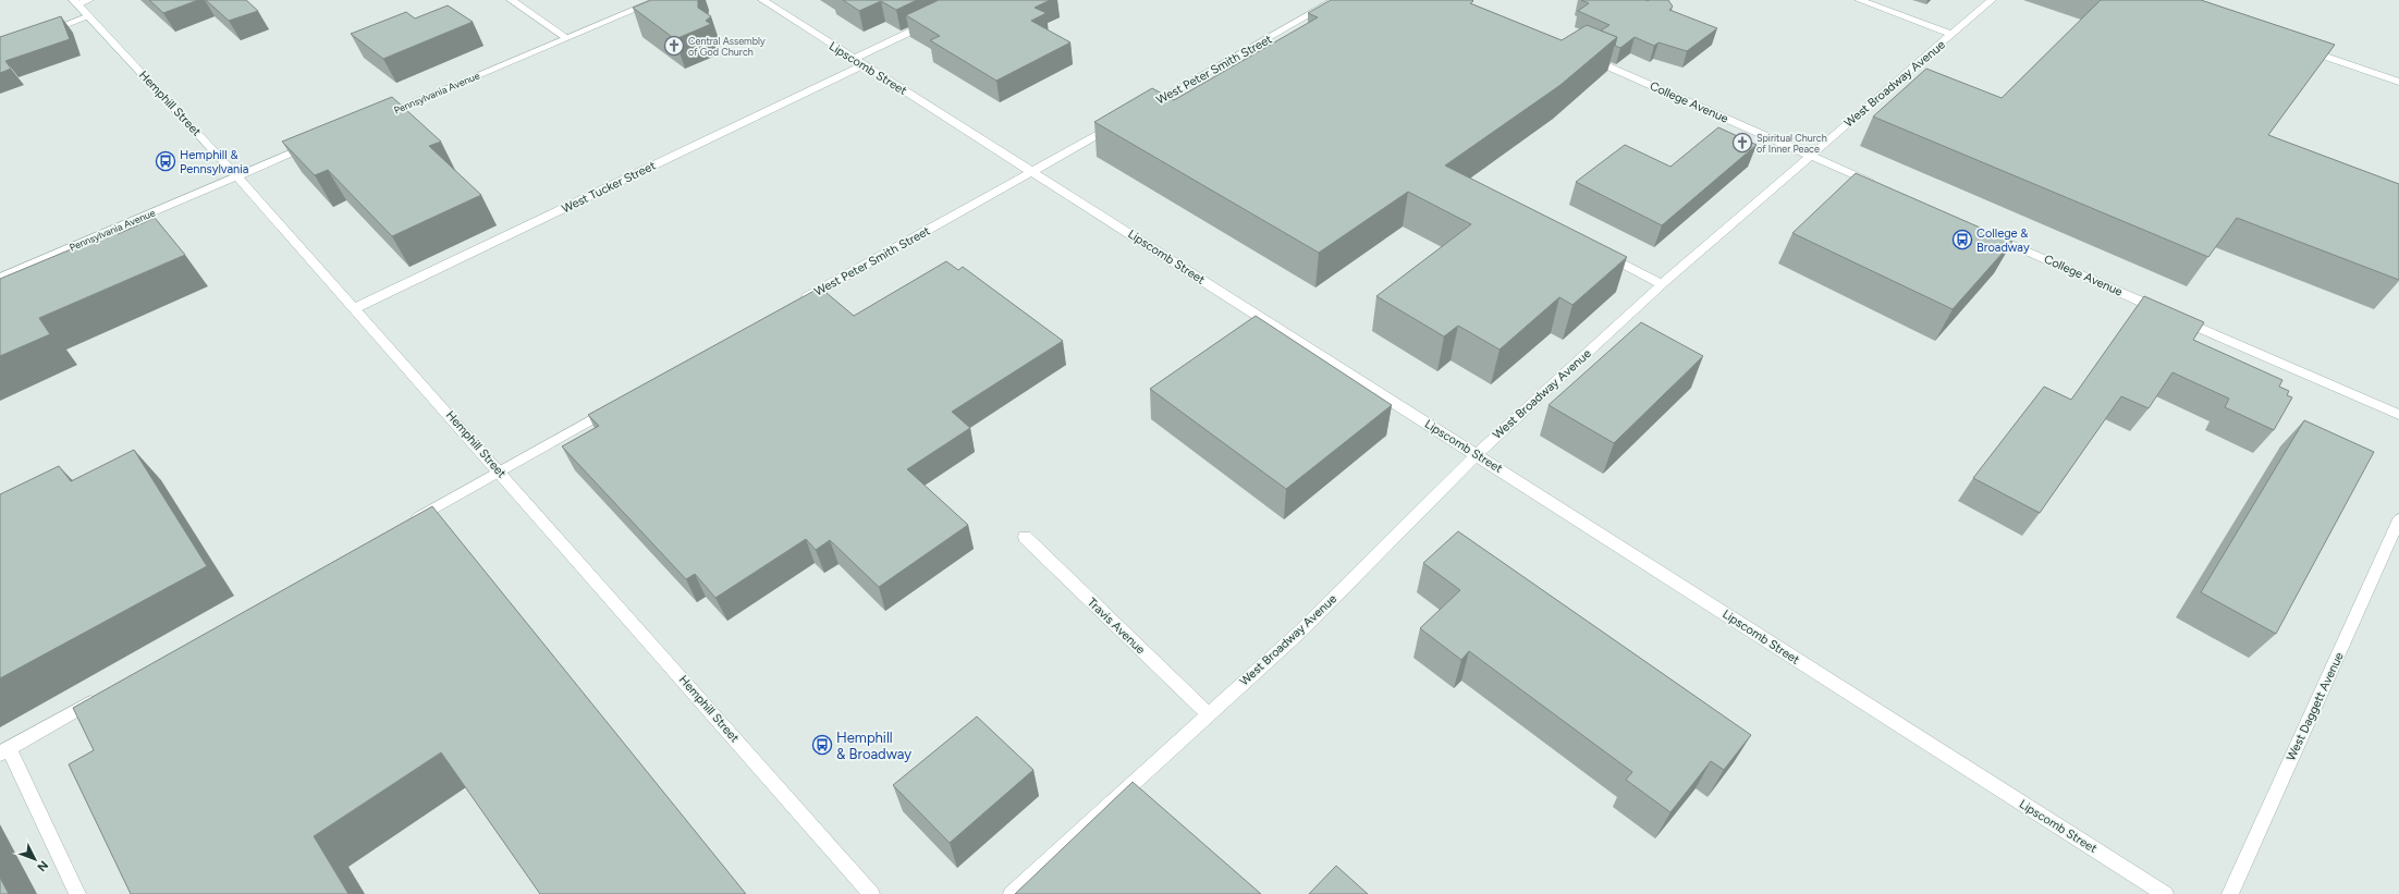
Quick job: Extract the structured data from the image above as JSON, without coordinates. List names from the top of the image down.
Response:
{
  "streets": {
    "street": [
      "Lipscomb Street",
      "West Peter Smith Street",
      "West Broadway Avenue",
      "Pennsylvania Avenue",
      "College Avenue",
      "Hemphill Street",
      "West Tucker Street",
      "Travis Avenue",
      "West Daggett Avenue"
    ]
  },
  "crossings": [
    ["Lipscomb Street", "West Peter Smith Street"],
    ["Lipscomb Street", "West Broadway Avenue"],
    ["Lipscomb Street", "West Tucker Street"],
    ["West Broadway Avenue", "College Avenue"],
    ["West Broadway Avenue", "Travis Avenue"],
    ["Pennsylvania Avenue", "Hemphill Street"],
    ["Hemphill Street", "West Tucker Street"]
  ],
  "places": {
    "church": ["Central Assembly of God Church", "Spiritual Church of Inner Peace"],
    "bus stop": ["Hemphill & Pennsylvania", "College & Broadway", "Hemphill & Broadway"]
  },
  "north": "bottom right"
}
